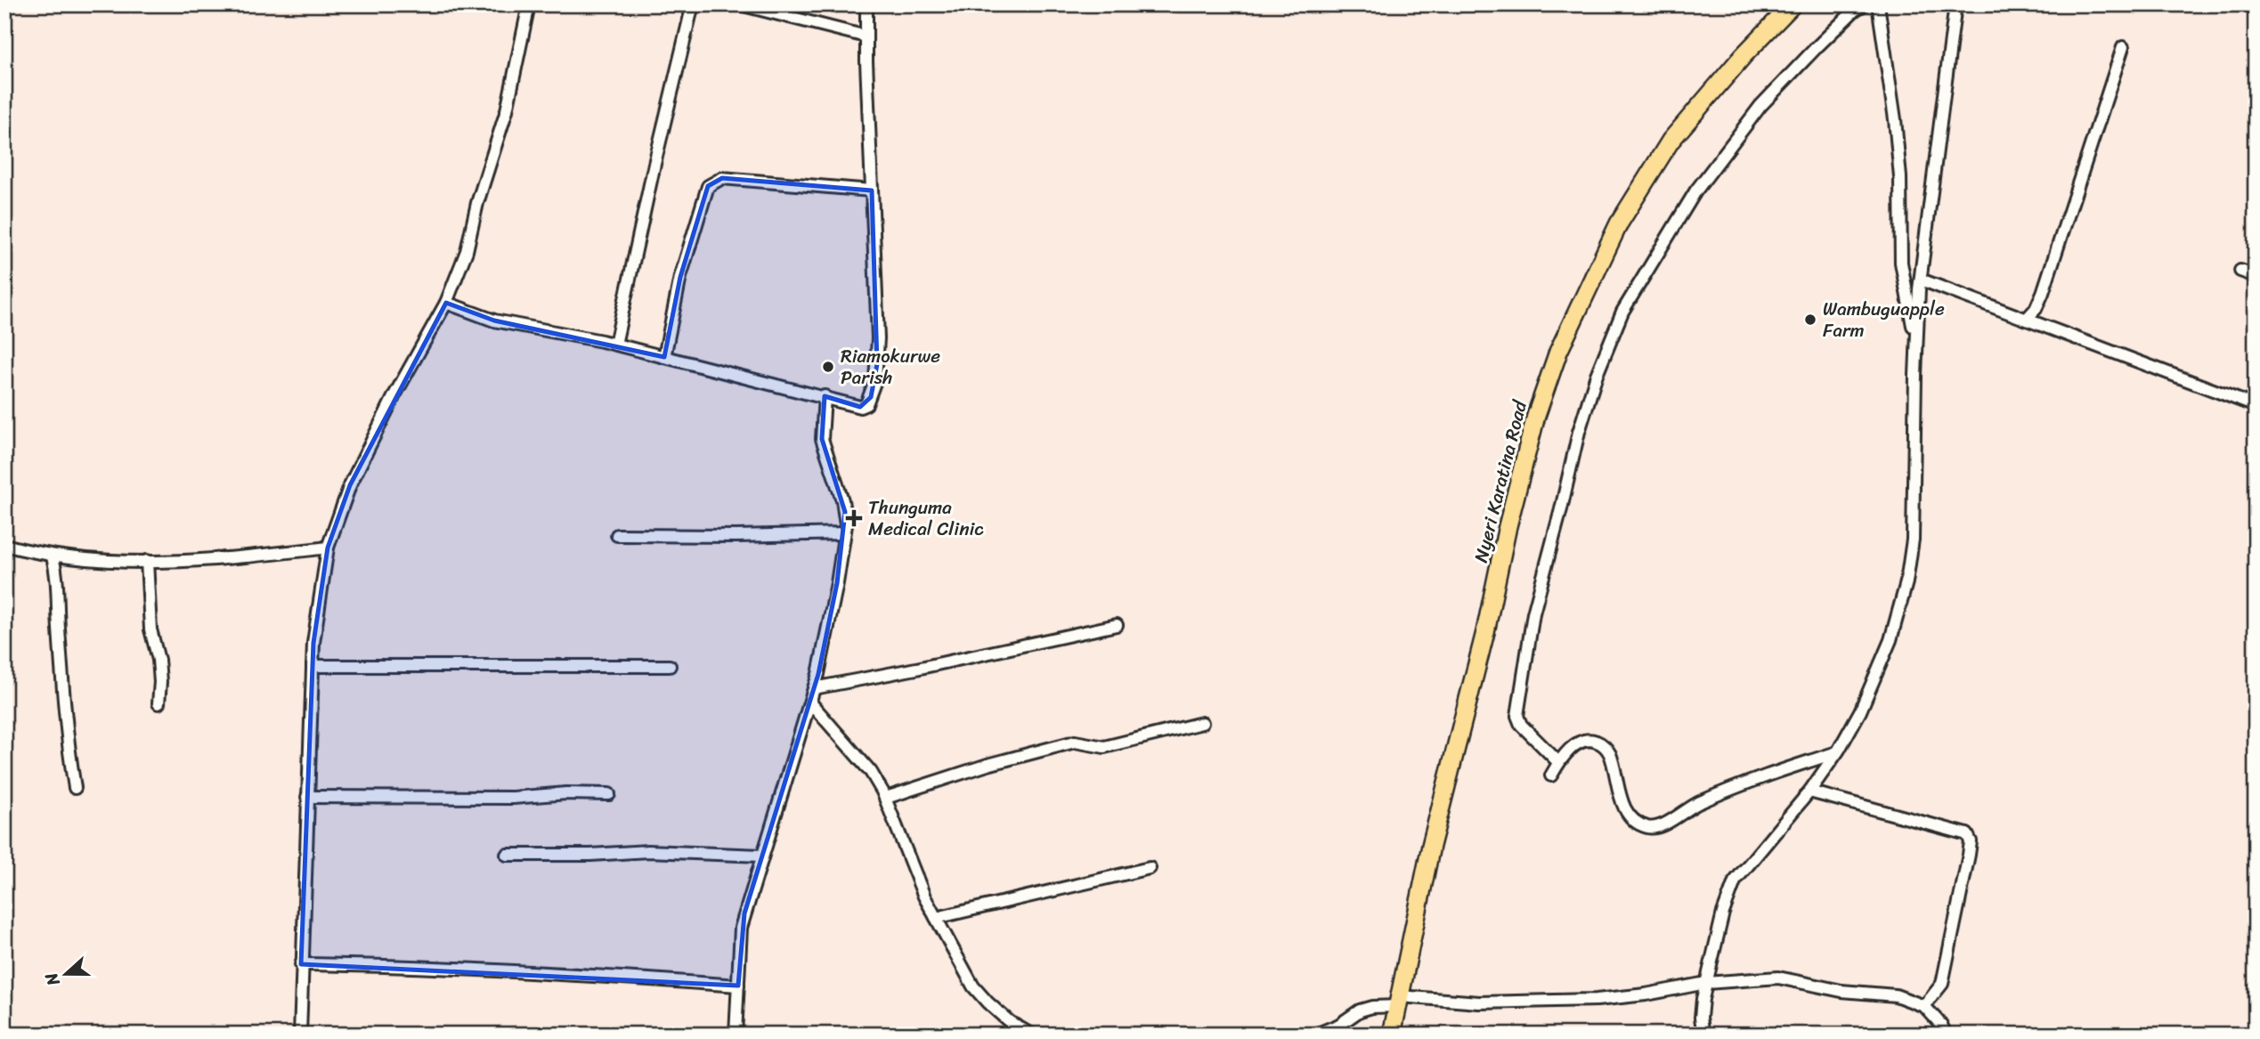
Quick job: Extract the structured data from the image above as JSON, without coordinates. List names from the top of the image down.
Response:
{
  "streets": {
    "highway": ["Nyeri Karatina Road"]
  },
  "places": {
    "other": ["Wambuguapple Farm", "Riamokurwe Parish"],
    "health": ["Thunguma Medical Clinic"]
  },
  "north": "left"
}
